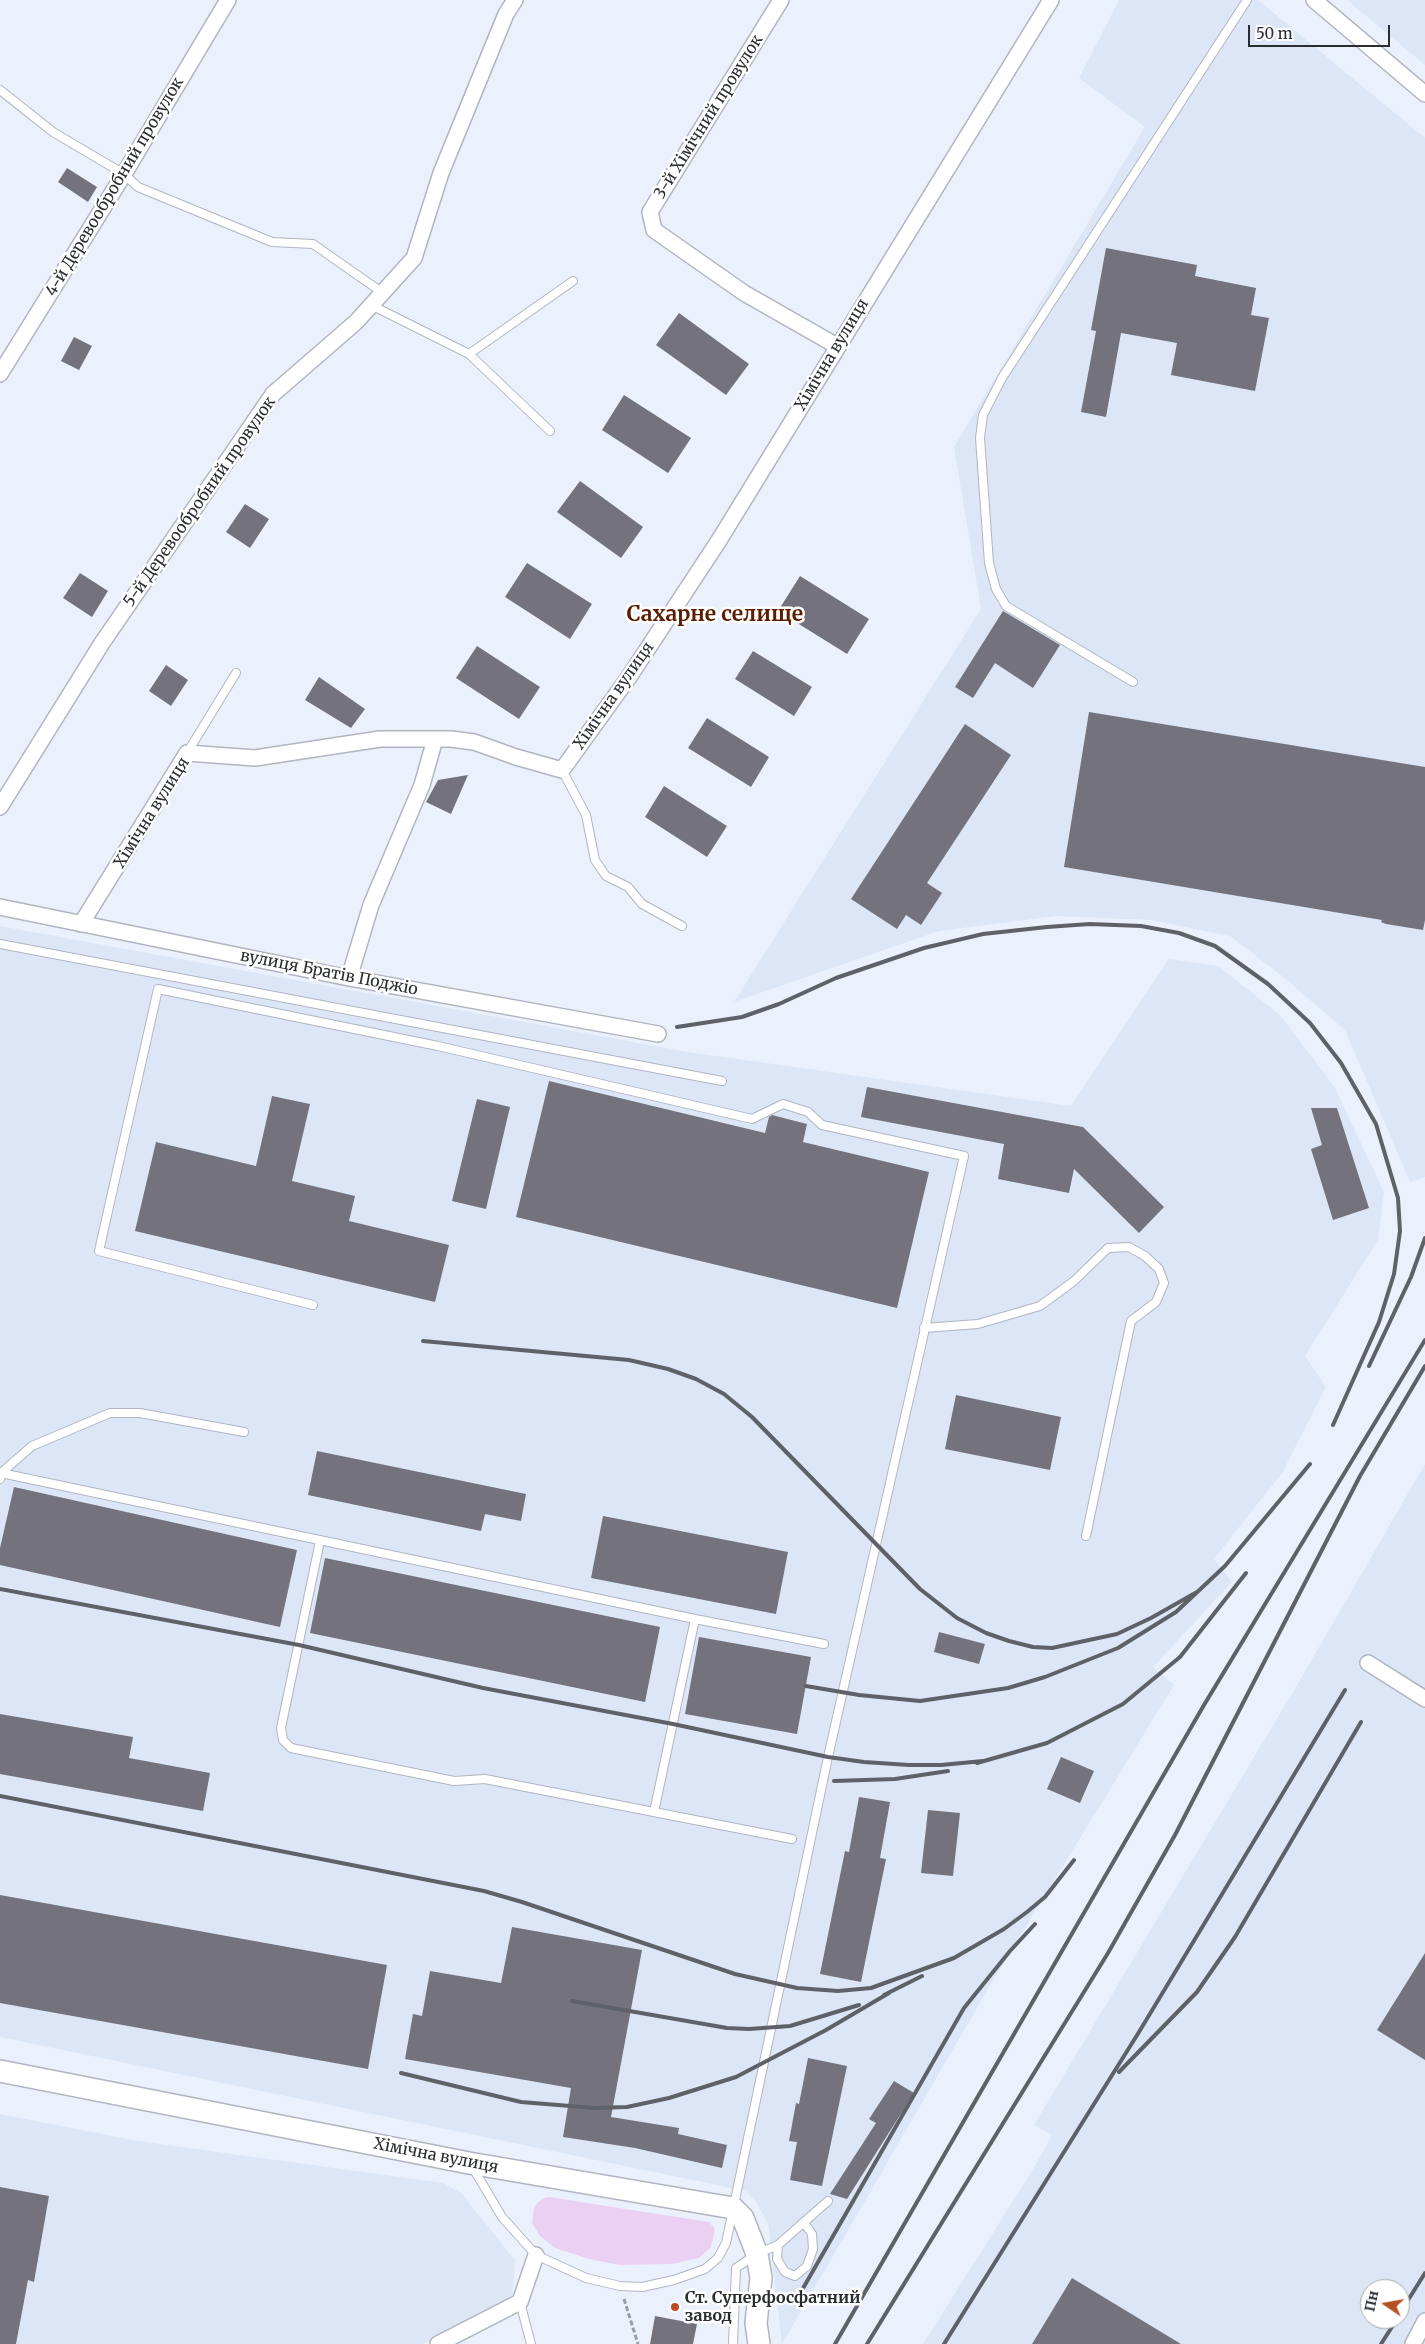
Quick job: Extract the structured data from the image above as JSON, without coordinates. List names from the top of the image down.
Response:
{
  "streets": {
    "main road": ["Хімічна вулиця"],
    "street": [
      "3-й Хімічний провулок",
      "4-й Деревообробний провулок",
      "5-й Деревообробний провулок",
      "вулиця Братів Поджіо"
    ]
  },
  "crossings": [
    ["3-й Хімічний провулок", "Хімічна вулиця"],
    ["Хімічна вулиця", "вулиця Братів Поджіо"]
  ],
  "districts": ["Сахарне селище"],
  "places": ["Ст. Суперфосфатний завод"],
  "scale_bar": "50 m",
  "north": "left"
}
